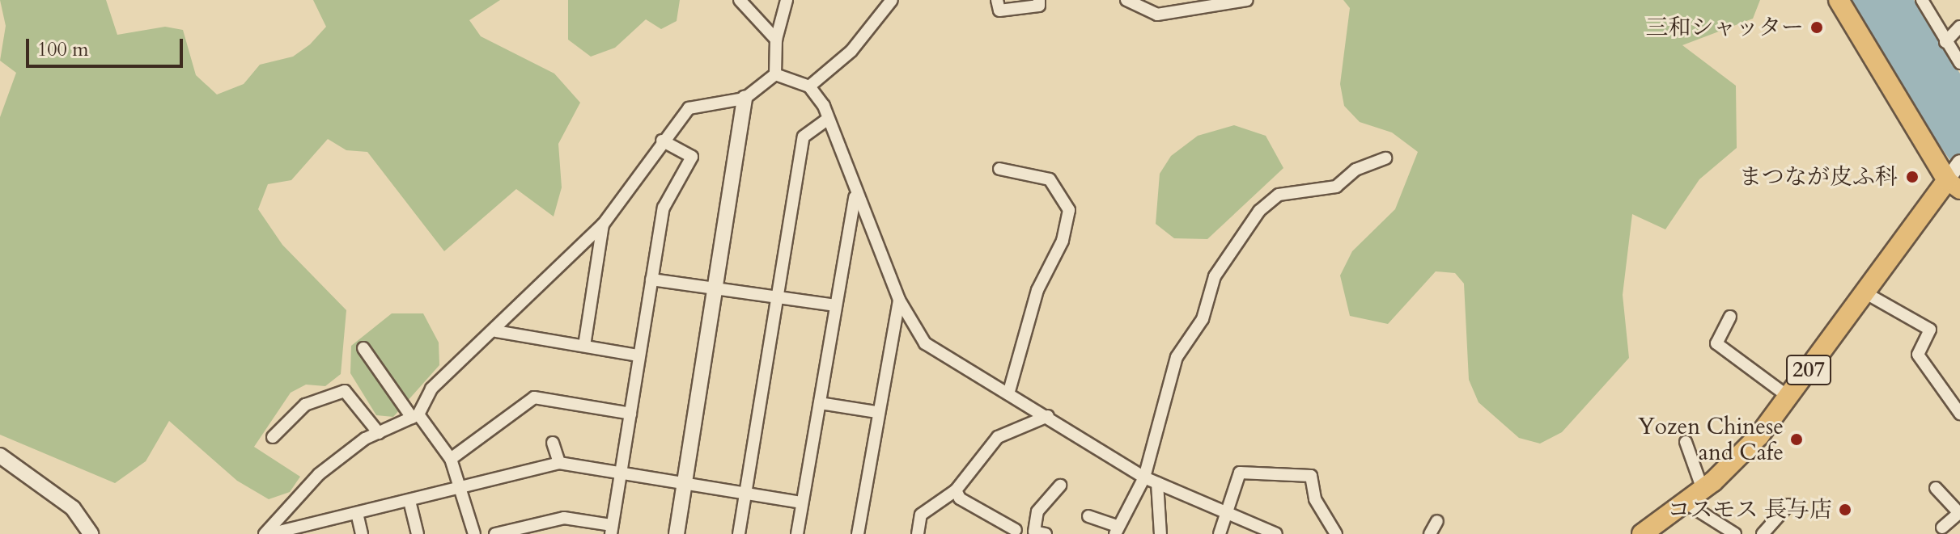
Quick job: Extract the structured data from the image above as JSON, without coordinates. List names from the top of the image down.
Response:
{
  "streets": {
    "highway": ["207"]
  },
  "places": [
    "三和シャッター",
    "まつなが皮ふ科",
    "Yozen Chinese and Cafe",
    "コスモス 長与店"
  ],
  "scale_bar": "100 m"
}
